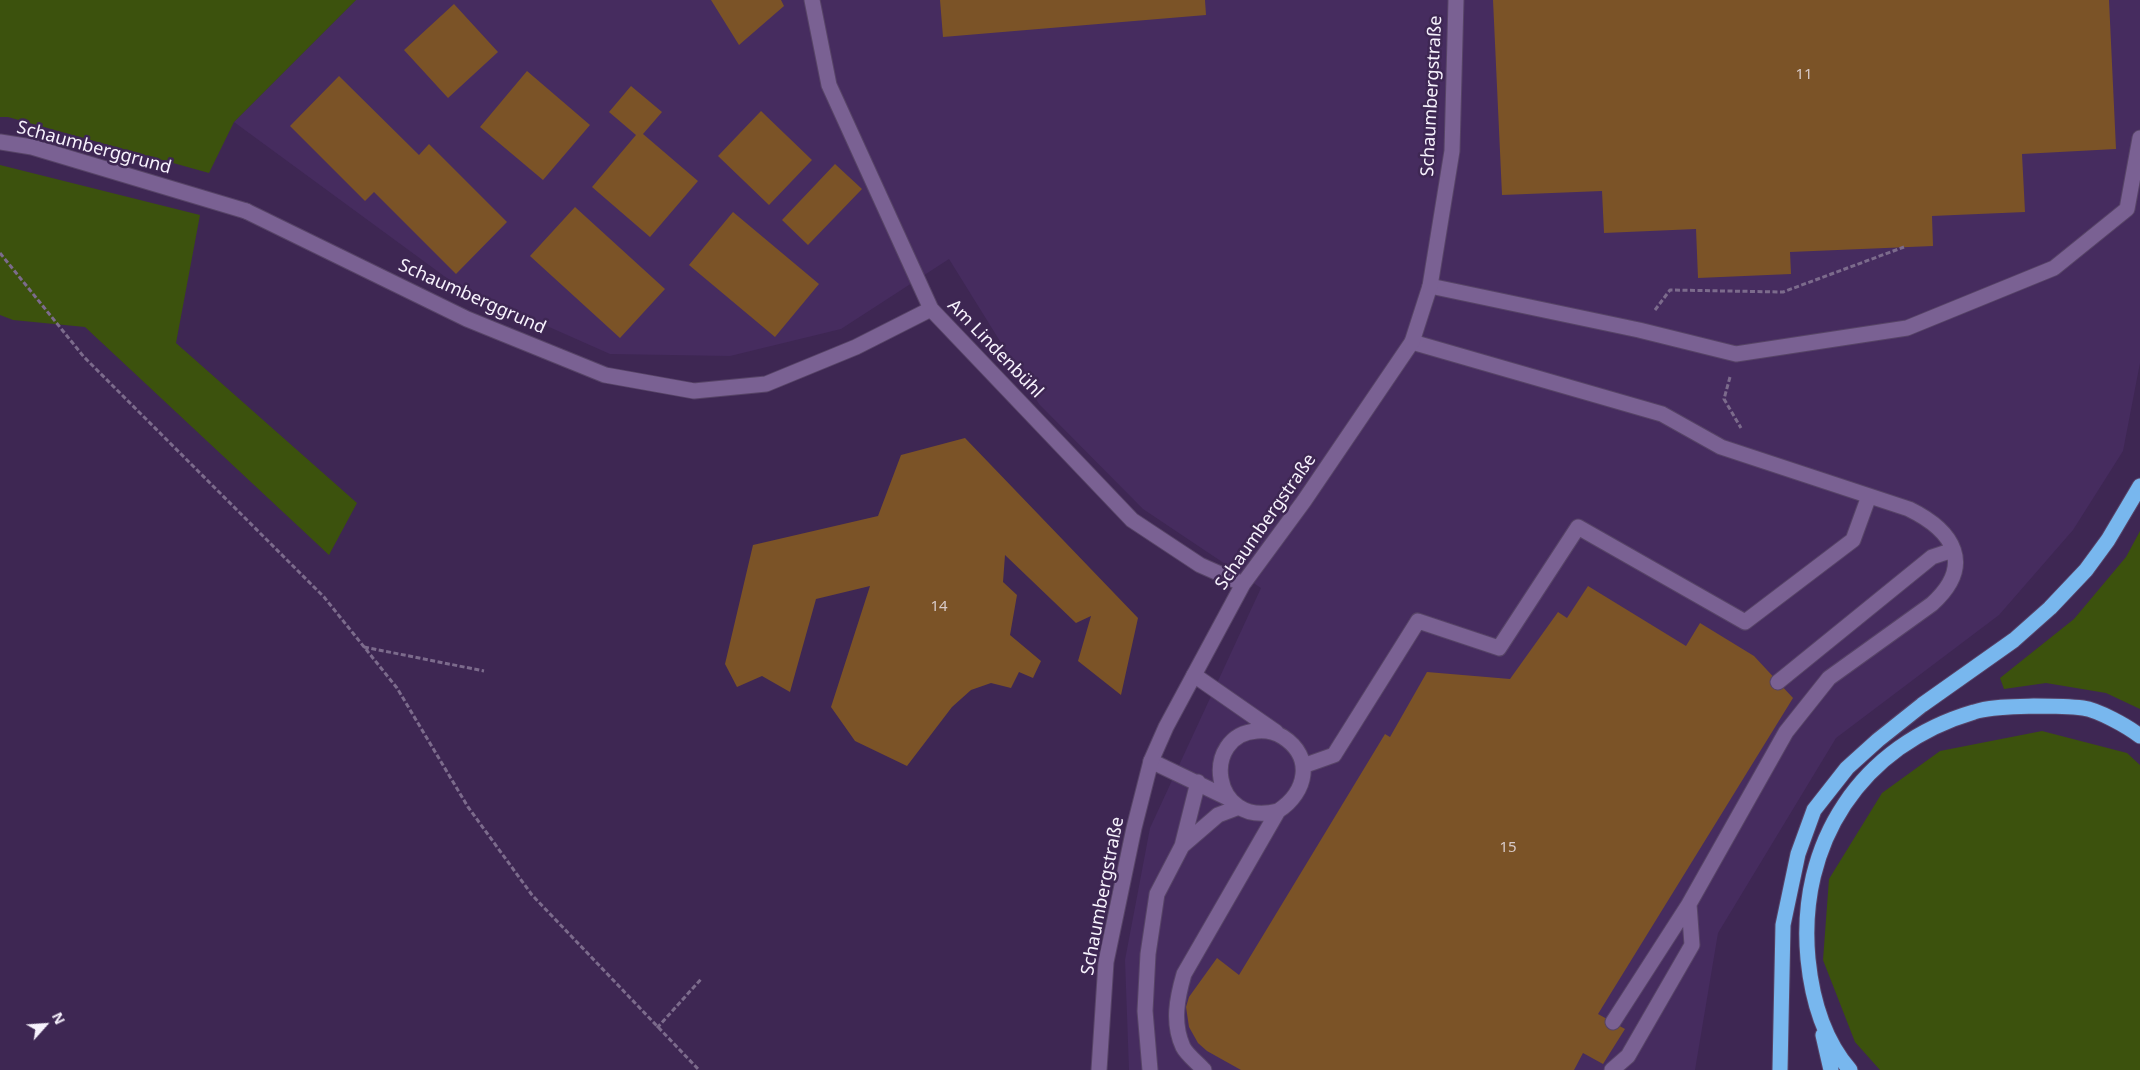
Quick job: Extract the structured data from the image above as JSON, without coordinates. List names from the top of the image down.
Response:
{
  "streets": {
    "street": ["Schaumbergstraße", "Schaumberggrund", "Am Lindenbühl"]
  },
  "crossings": [
    ["Schaumbergstraße", "Am Lindenbühl"],
    ["Schaumberggrund", "Am Lindenbühl"]
  ],
  "house_numbers": ["11", "14", "15"],
  "north": "top right"
}
